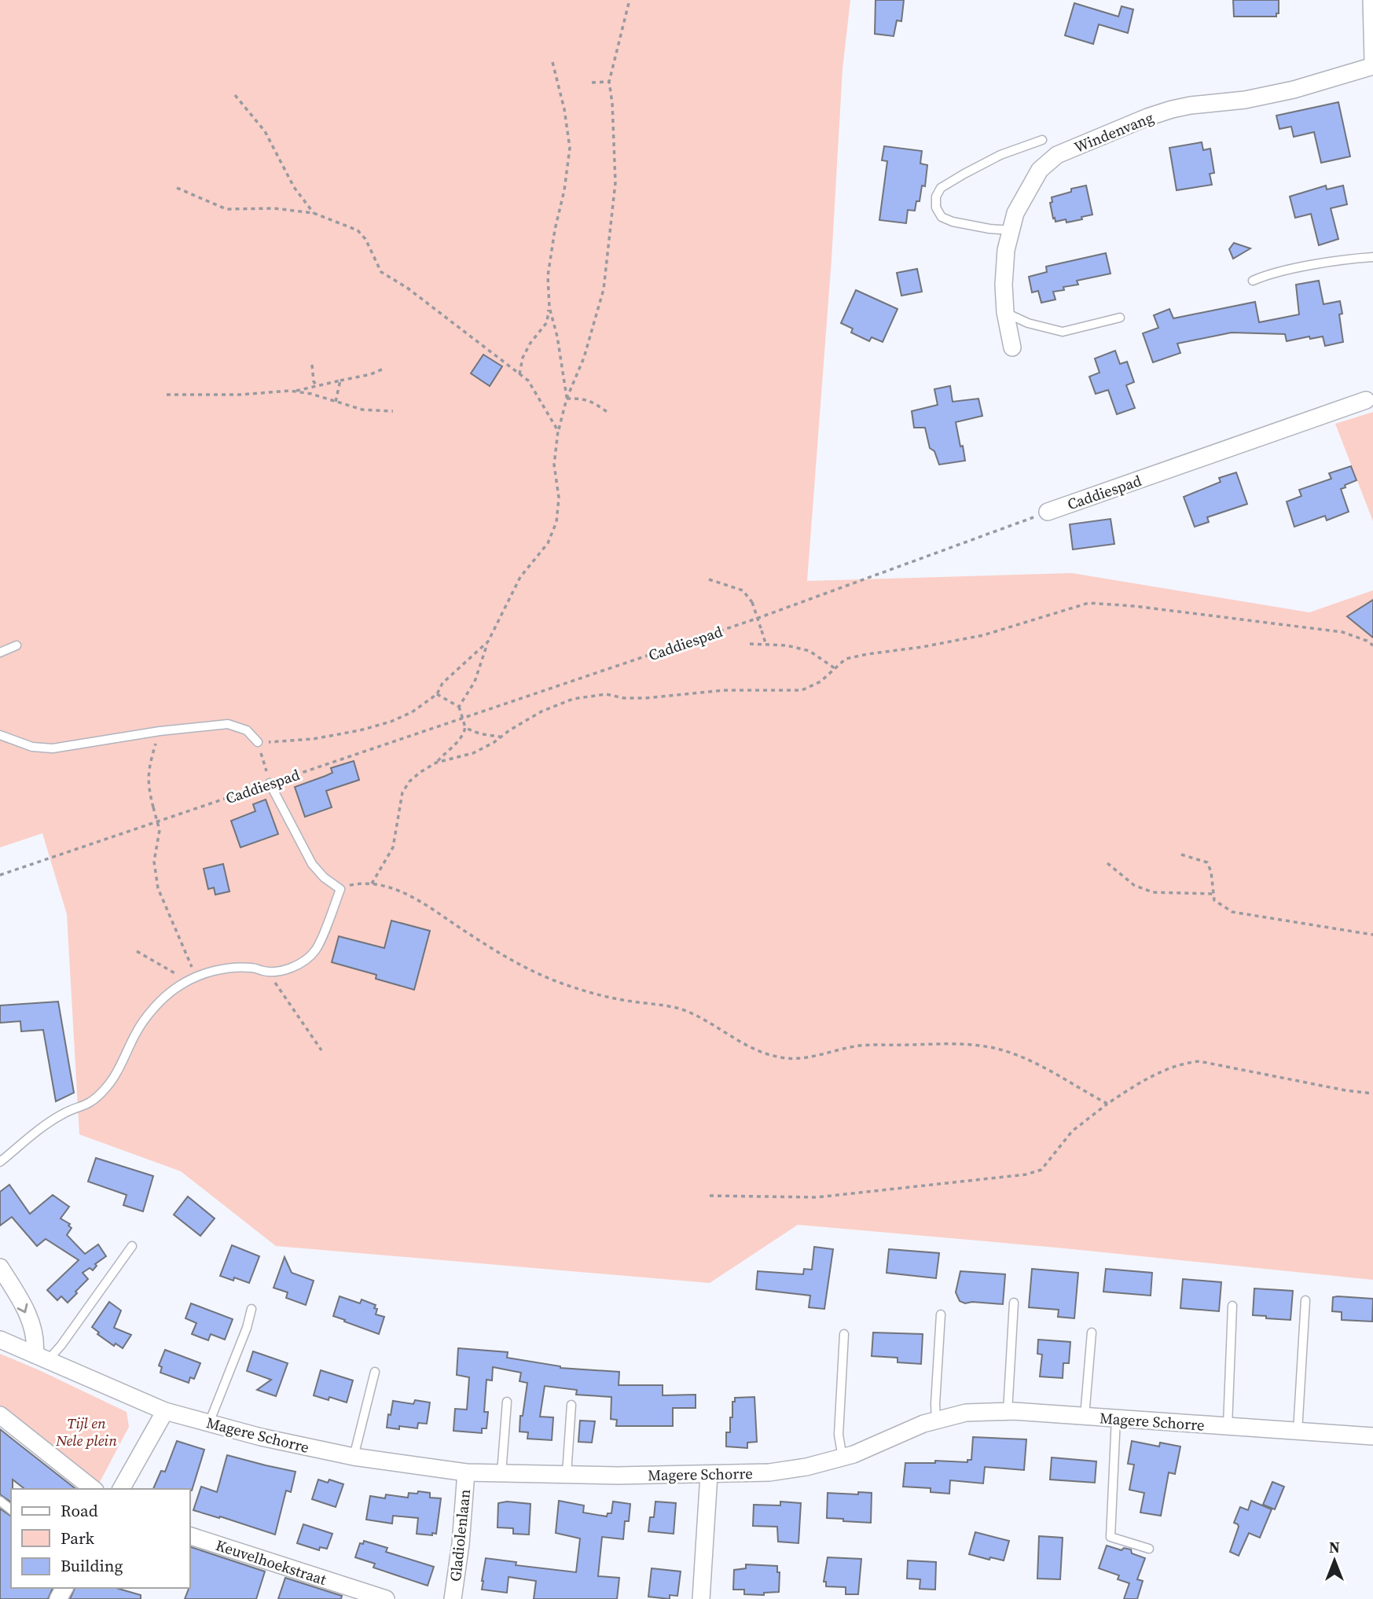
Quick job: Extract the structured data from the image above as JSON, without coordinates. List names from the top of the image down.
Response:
{
  "streets": {
    "street": [
      "Windenvang",
      "Caddiespad",
      "Magere Schorre",
      "Gladiolenlaan",
      "Keuvelhoekstraat"
    ]
  },
  "crossings": [
    ["Magere Schorre", "Gladiolenlaan"]
  ],
  "parks": ["Tijl en Nele plein"],
  "legend": ["Road", "Park", "Building"],
  "north": "top"
}
